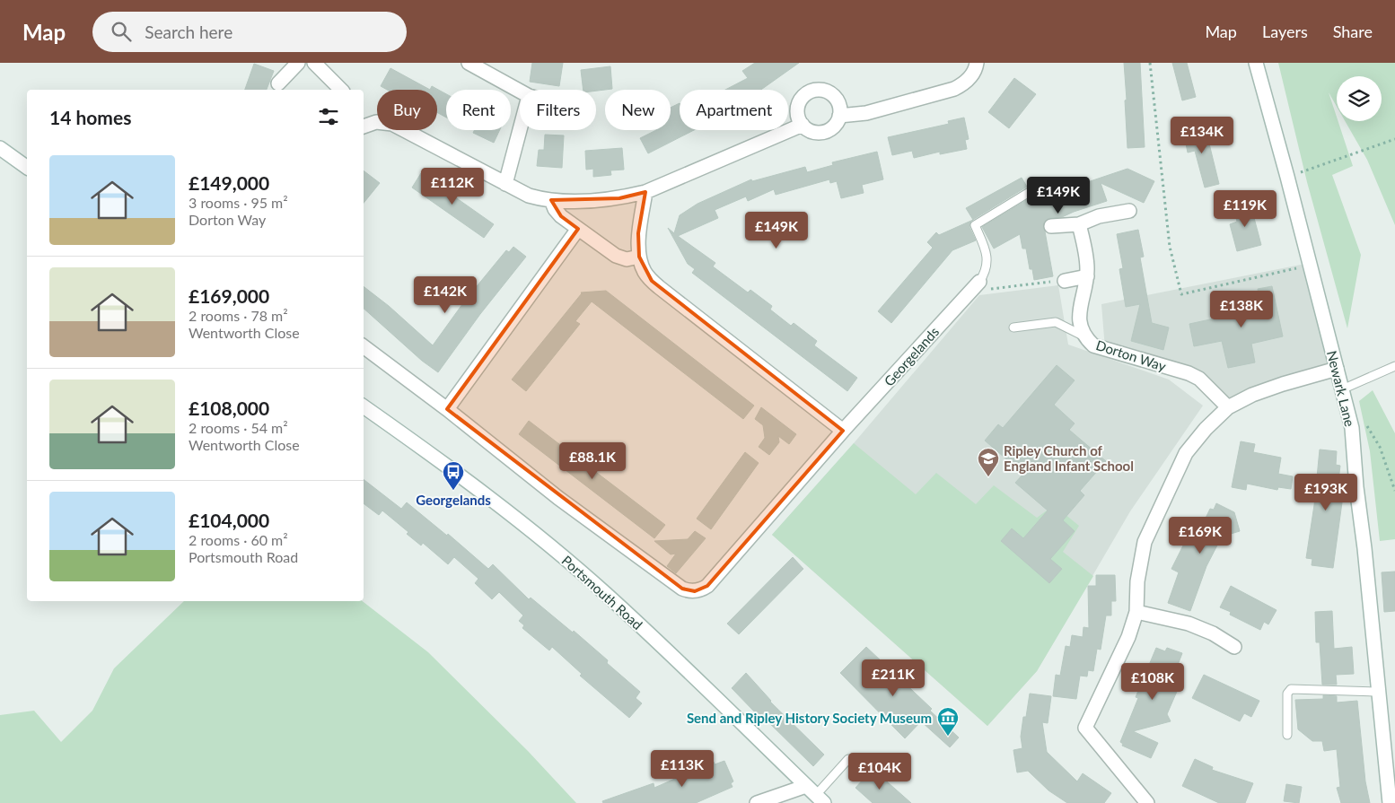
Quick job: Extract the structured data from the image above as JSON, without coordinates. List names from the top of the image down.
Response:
{
  "streets": {
    "street": [
      "Dorton Way",
      "Georgelands",
      "Newark Lane",
      "Portsmouth Road"
    ]
  },
  "places": {
    "school or university": ["Ripley Church of England Infant School"],
    "bus stop": ["Georgelands"],
    "museum": ["Send and Ripley History Society Museum"]
  },
  "page": {
    "header": "Map",
    "search": "Search here",
    "nav": ["Map", "Layers", "Share"],
    "chip": [
      "Buy",
      "Rent",
      "Filters",
      "New",
      "Apartment"
    ],
    "heading": "14 homes",
    "price": [
      "£134K",
      "£112K",
      "£149K",
      "£119K",
      "£149K",
      "£142K",
      "£138K",
      "£88.1K",
      "£193K",
      "£169K",
      "£211K",
      "£108K",
      "£113K",
      "£104K"
    ],
    "list": [
      {
        "name": "£149,000",
        "note": "3 rooms · 95 m² · Dorton Way"
      },
      {
        "name": "£169,000",
        "note": "2 rooms · 78 m² · Wentworth Close"
      },
      {
        "name": "£108,000",
        "note": "2 rooms · 54 m² · Wentworth Close"
      },
      {
        "name": "£104,000",
        "note": "2 rooms · 60 m² · Portsmouth Road"
      }
    ]
  }
}
